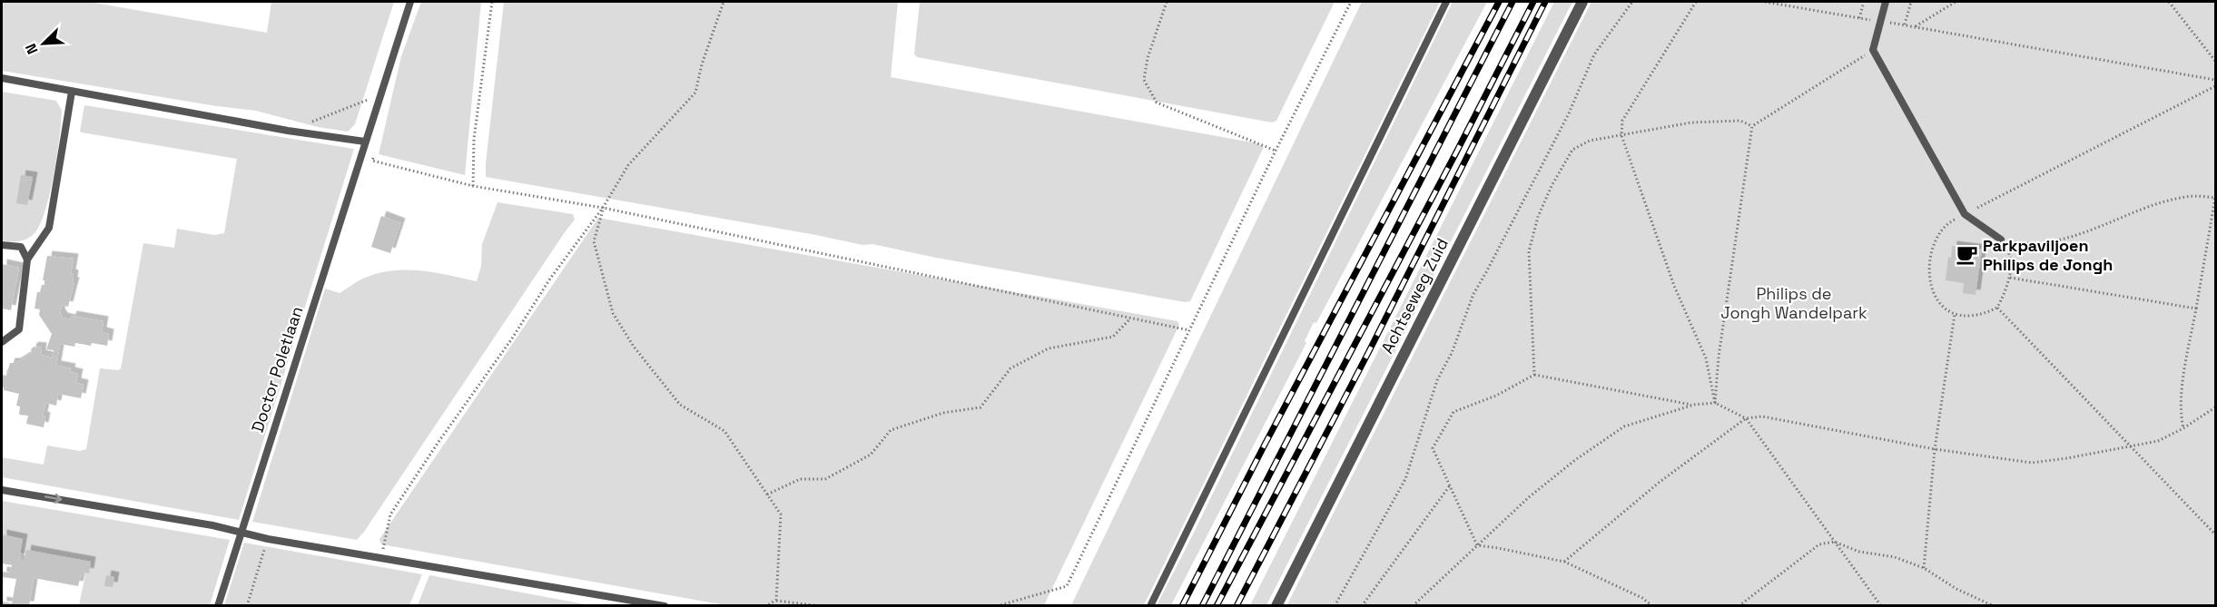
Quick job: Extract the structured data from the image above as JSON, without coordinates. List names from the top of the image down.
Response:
{
  "streets": {
    "street": ["Achtseweg Zuid"],
    "lane": ["Doctor Poletlaan"]
  },
  "parks": ["Philips de Jongh Wandelpark"],
  "places": {
    "cafe": ["Parkpaviljoen Philips de Jongh"]
  },
  "north": "bottom left"
}
